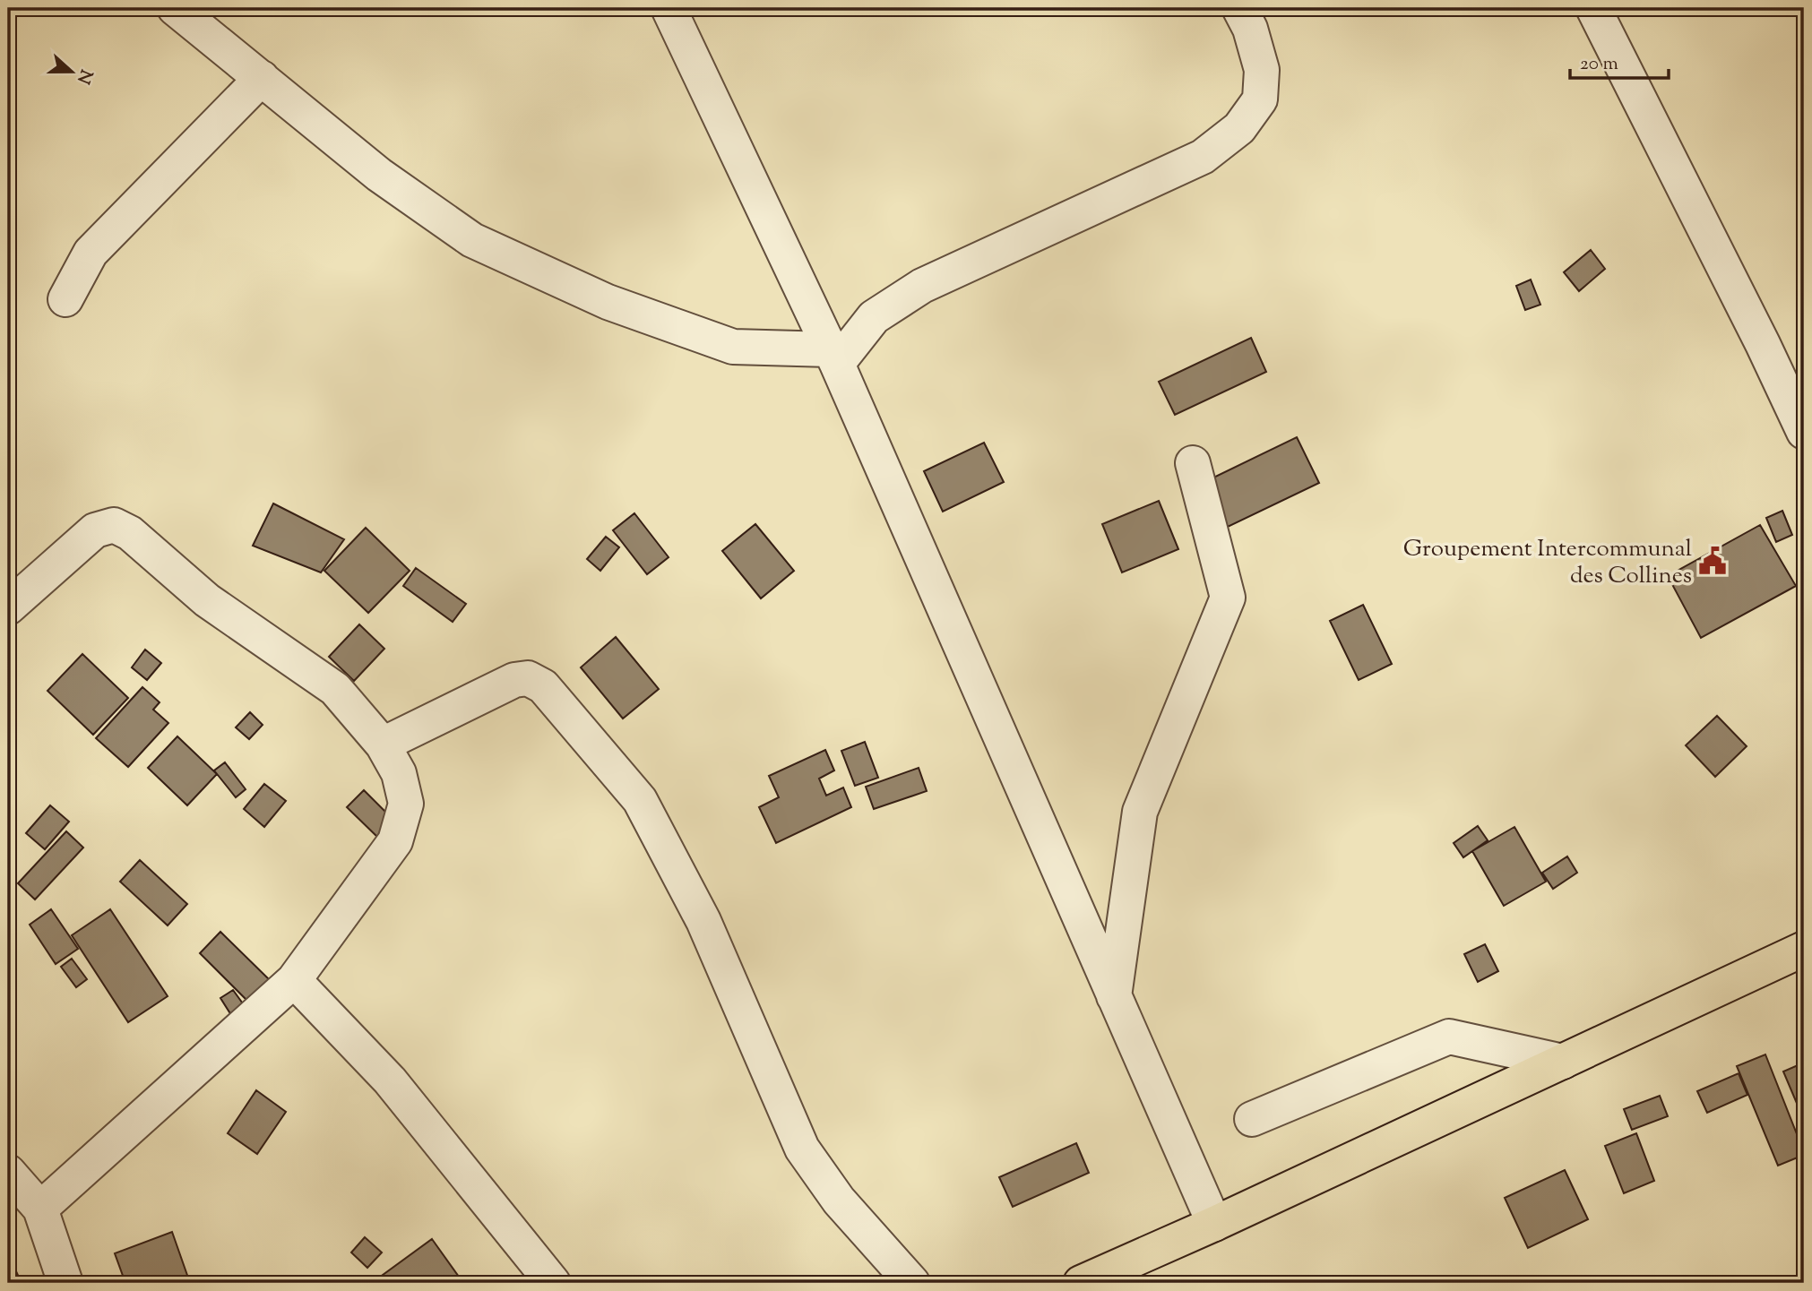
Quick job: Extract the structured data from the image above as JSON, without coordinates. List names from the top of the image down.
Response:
{
  "places": {
    "public building": ["Groupement Intercommunal des Collines"]
  },
  "scale_bar": "20 m",
  "north": "right"
}
